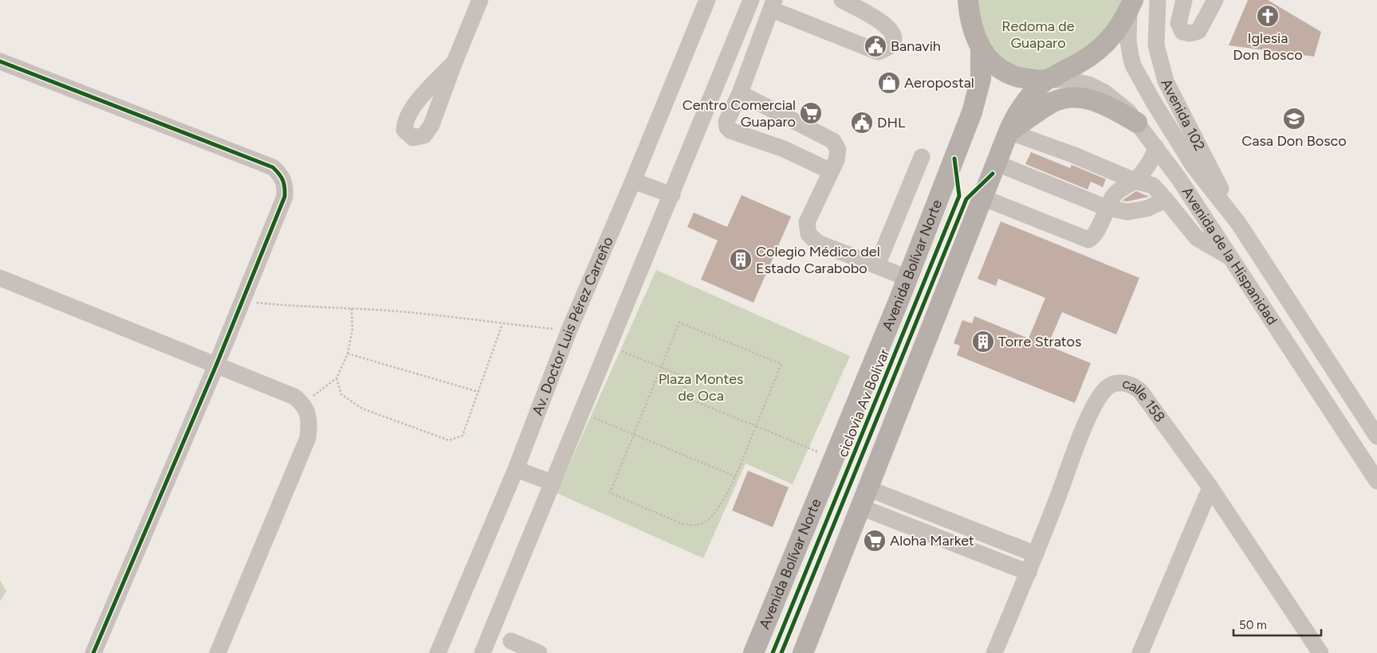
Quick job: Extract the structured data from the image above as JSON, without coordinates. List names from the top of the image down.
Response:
{
  "streets": {
    "main road": ["Avenida Bolívar Norte"],
    "street": [
      "Avenida 102",
      "Avenida de la Hispanidad",
      "Av. Doctor Luis Pérez Carreño",
      "calle 158"
    ],
    "cycle path": ["ciclovia Av Bolivar"]
  },
  "crossings": [
    ["Avenida 102", "Avenida de la Hispanidad"]
  ],
  "parks": ["Redoma de Guaparo", "Plaza Montes de Oca"],
  "places": {
    "church": ["Iglesia Don Bosco"],
    "public building": ["Banavih", "DHL"],
    "shop": ["Aeropostal"],
    "supermarket": ["Centro Comercial Guaparo", "Aloha Market"],
    "school or university": ["Casa Don Bosco"],
    "building": ["Colegio Médico del Estado Carabobo", "Torre Stratos"]
  },
  "scale_bar": "50 m"
}
